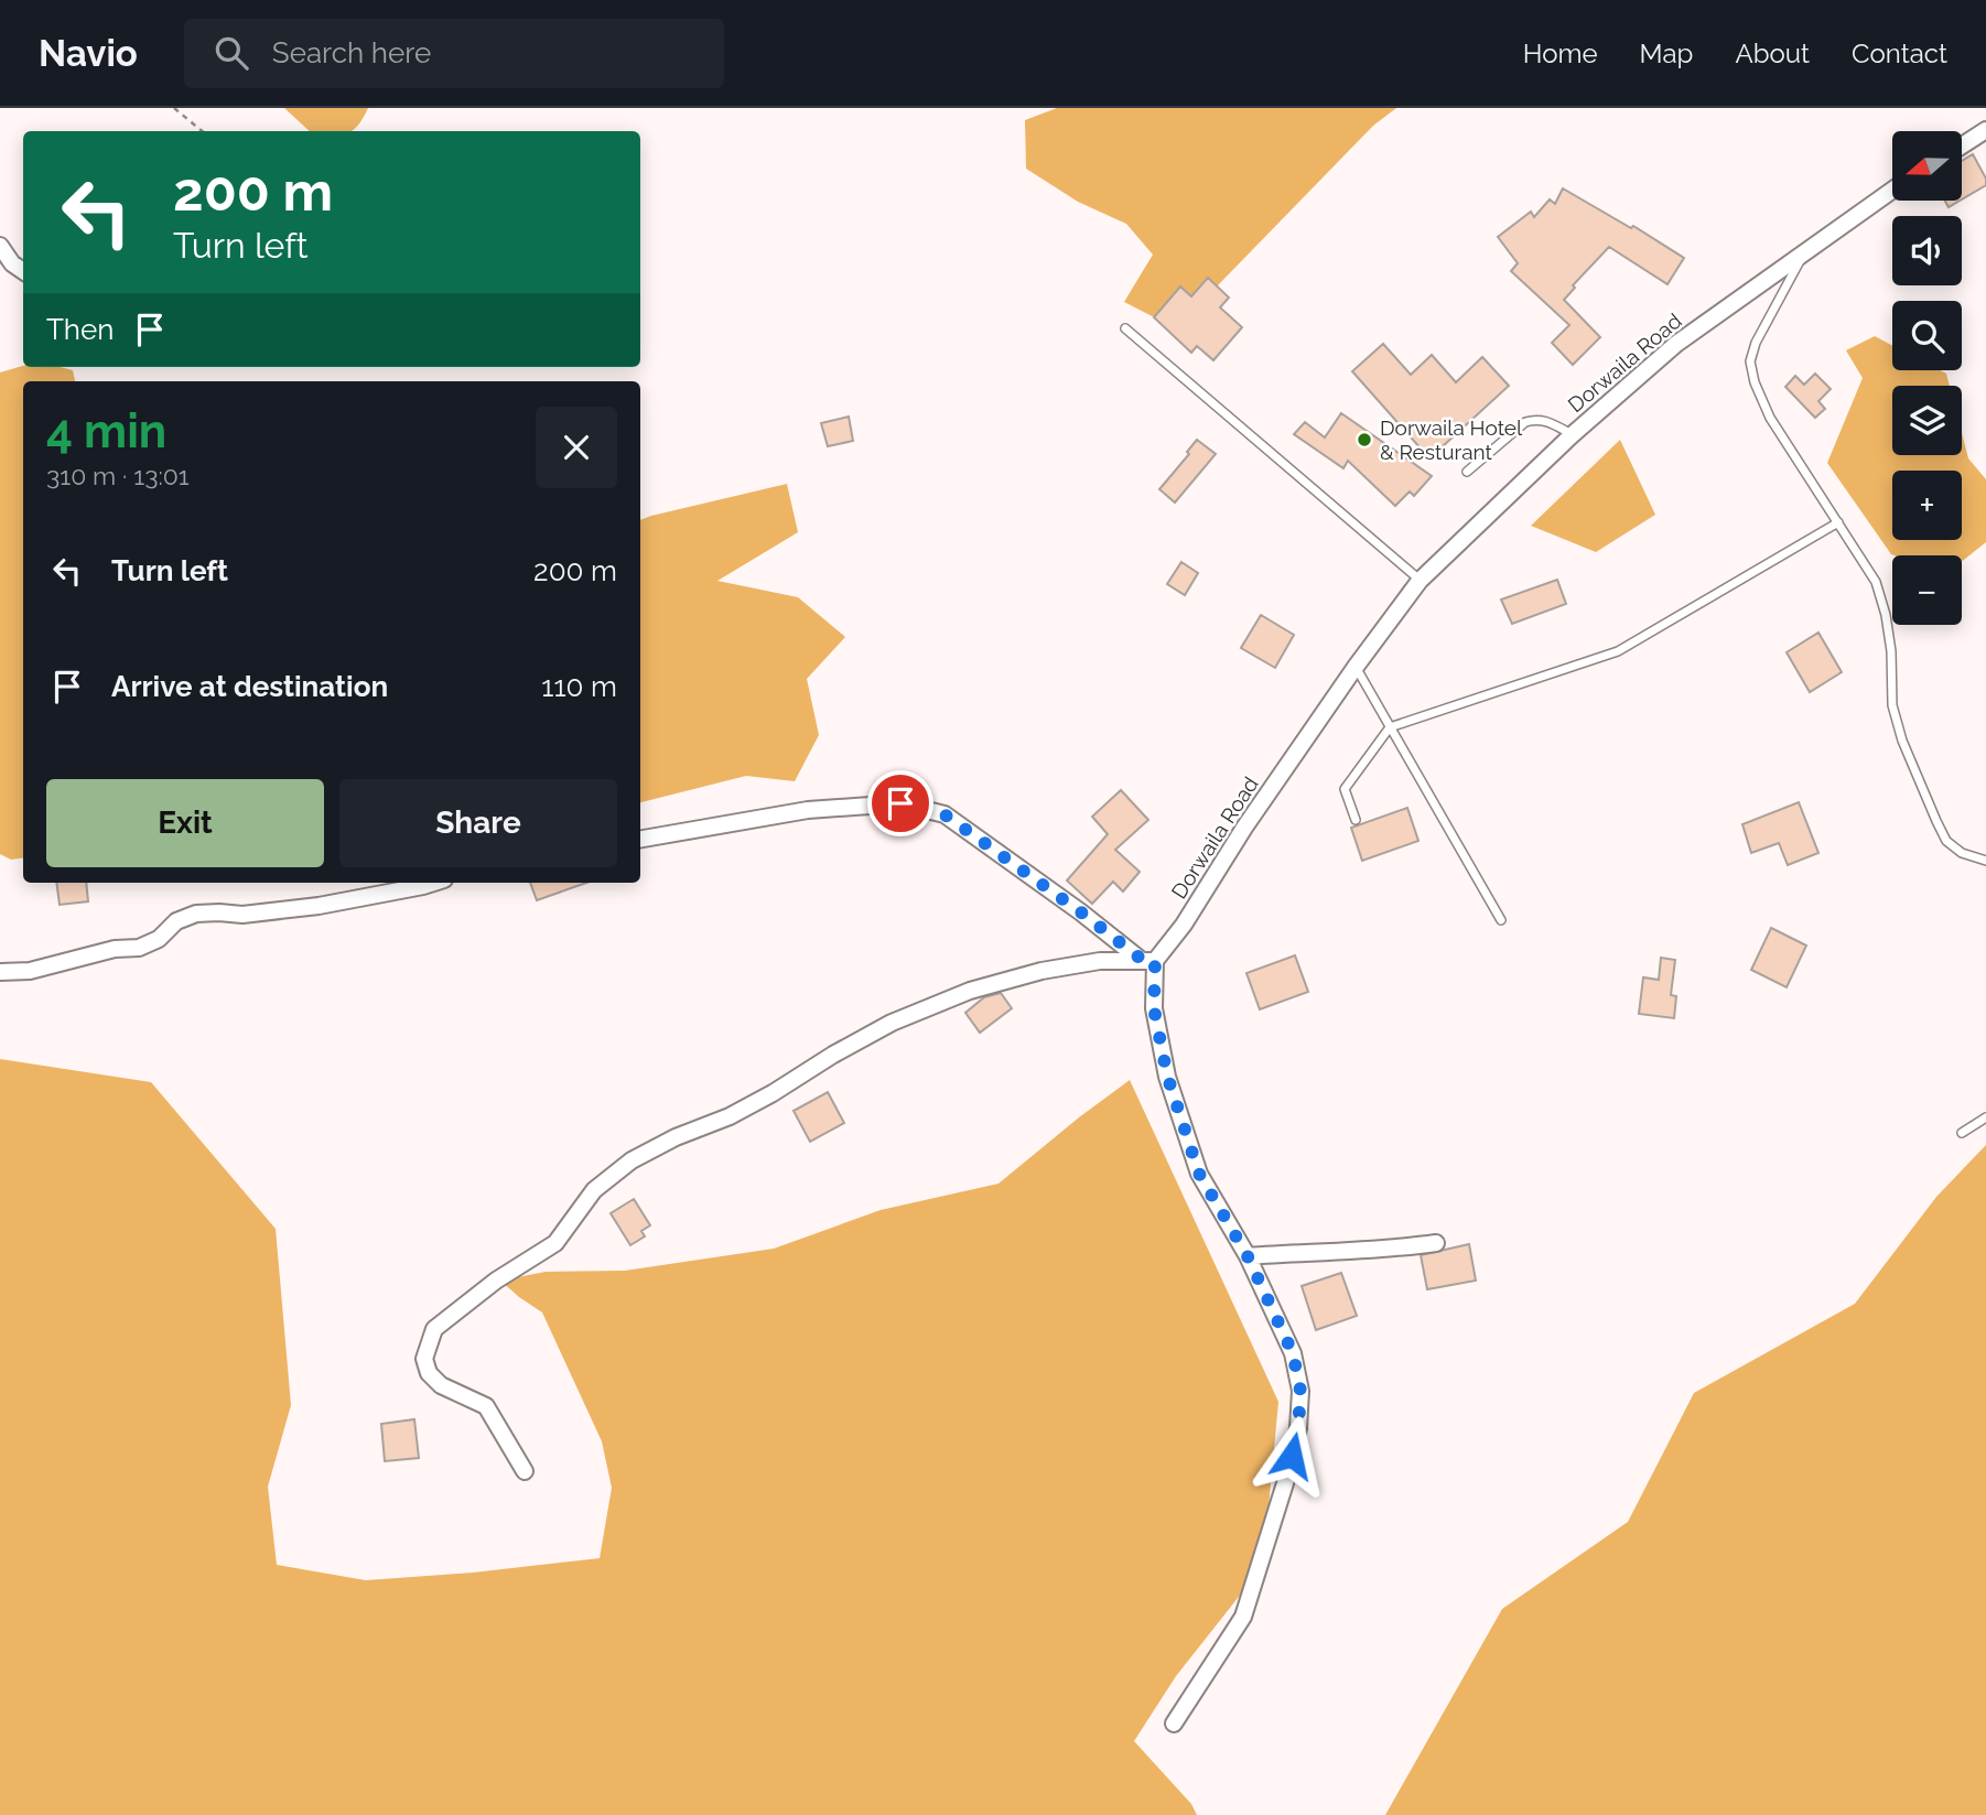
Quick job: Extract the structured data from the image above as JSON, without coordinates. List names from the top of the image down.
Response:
{
  "streets": {
    "street": ["Dorwaila Road"]
  },
  "places": ["Dorwaila Hotel & Resturant"],
  "north": "left",
  "page": {
    "header": "Navio",
    "search": "Search here",
    "nav": [
      "Home",
      "Map",
      "About",
      "Contact"
    ],
    "map_buttons": ["+", "−"],
    "turn": ["200 m", "Turn left"],
    "then": "Then",
    "heading": ["4 min", "310 m · 13:01"],
    "list": [
      {
        "name": "Turn left",
        "value": "200 m"
      },
      {
        "name": "Arrive at destination",
        "value": "110 m"
      }
    ],
    "buttons": ["Exit", "Share"]
  }
}
